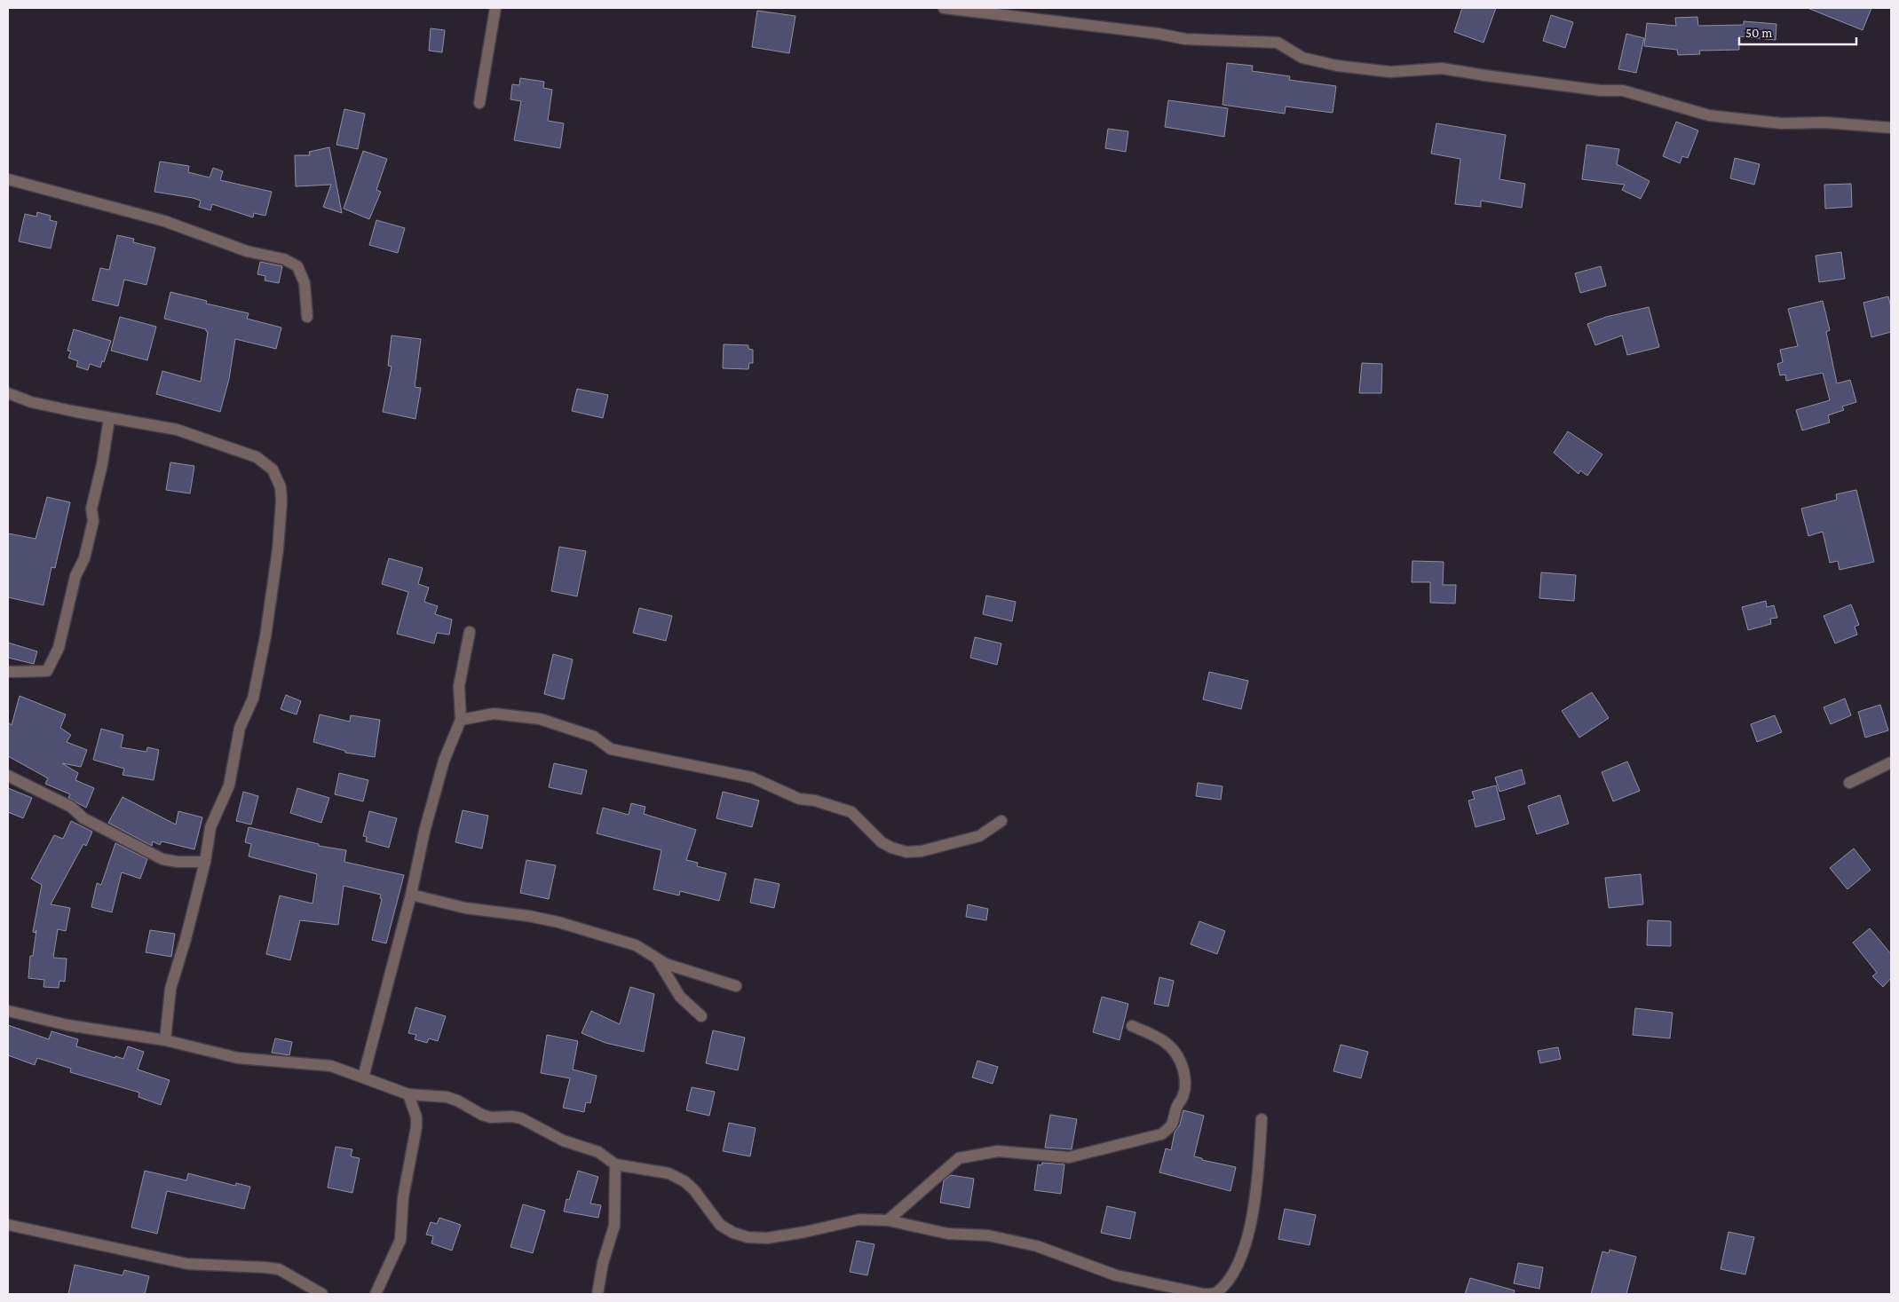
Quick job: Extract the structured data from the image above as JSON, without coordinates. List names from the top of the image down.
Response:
{
  "scale_bar": "50 m"
}
